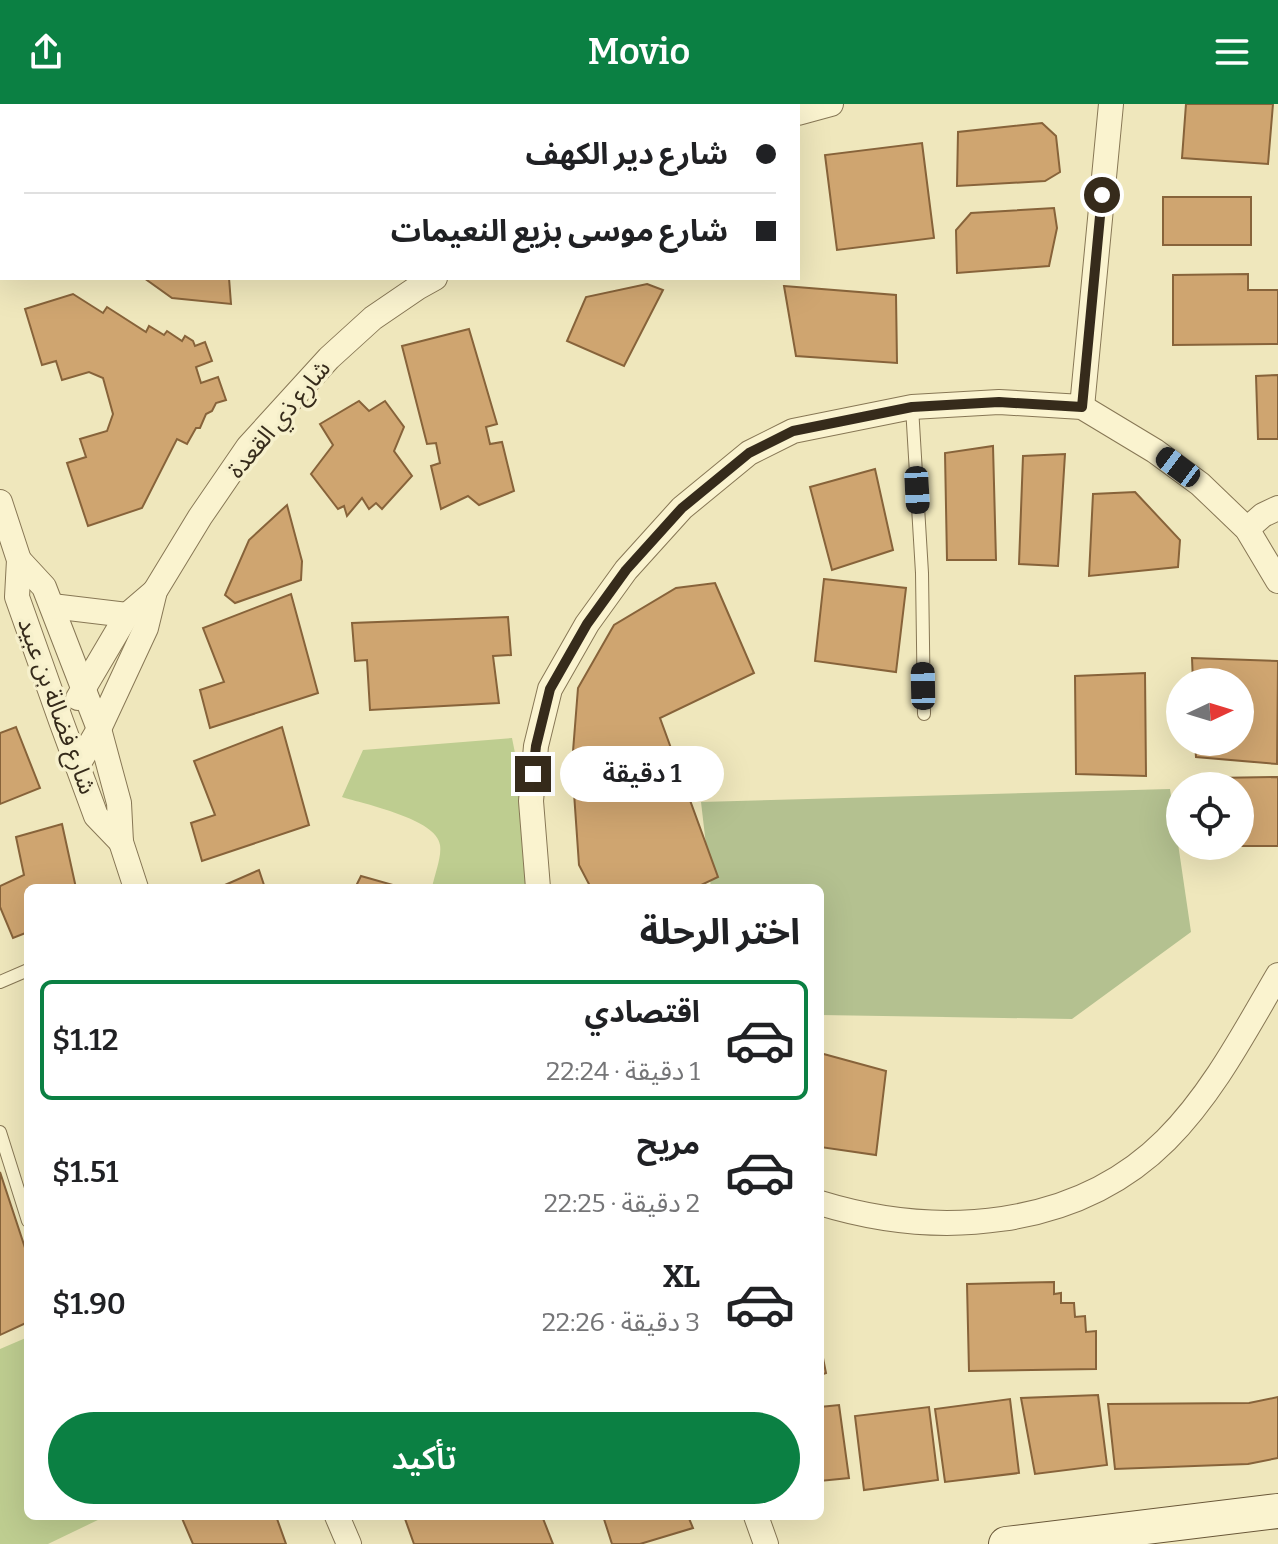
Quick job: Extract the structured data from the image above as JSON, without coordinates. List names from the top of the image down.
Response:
{
  "streets": {
    "street": ["شارع ذي القعدة", "شارع فضالة بن عبيد"]
  },
  "crossings": [
    ["شارع ذي القعدة", "شارع فضالة بن عبيد"]
  ],
  "north": "right",
  "page": {
    "header": "Movio",
    "banner": ["شارع دير الكهف", "شارع موسى بزيع النعيمات"],
    "bubble": "1 دقيقة",
    "heading": "اختر الرحلة",
    "list": [
      {
        "name": "اقتصادي",
        "note": "1 دقيقة · 22:24",
        "value": "$1.12"
      },
      {
        "name": "مريح",
        "note": "2 دقيقة · 22:25",
        "value": "$1.51"
      },
      {
        "name": "XL",
        "note": "3 دقيقة · 22:26",
        "value": "$1.90"
      }
    ],
    "buttons": "تأكيد"
  }
}
